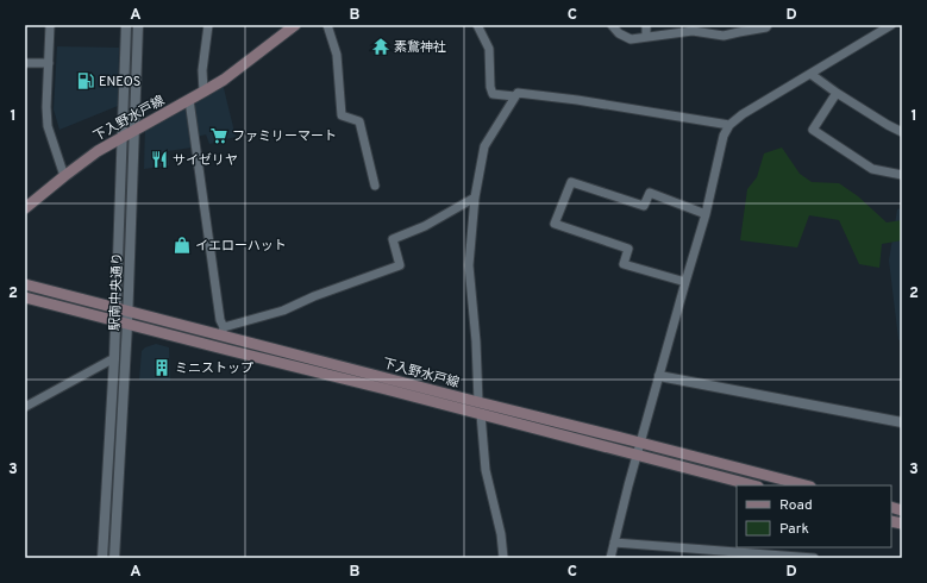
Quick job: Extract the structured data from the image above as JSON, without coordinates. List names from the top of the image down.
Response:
{
  "streets": {
    "main road": ["下入野水戸線"],
    "street": ["駅南中央通り"]
  },
  "crossings": [
    ["下入野水戸線", "駅南中央通り"]
  ],
  "places": {
    "temple": ["素鵞神社"],
    "fuel station": ["ENEOS"],
    "supermarket": ["ファミリーマート"],
    "restaurant": ["サイゼリヤ"],
    "shop": ["イエローハット"],
    "building": ["ミニストップ"]
  },
  "legend": ["Road", "Park"],
  "grid": {
    "columns": [
      "A",
      "B",
      "C",
      "D"
    ],
    "rows": ["1", "2", "3"]
  }
}
